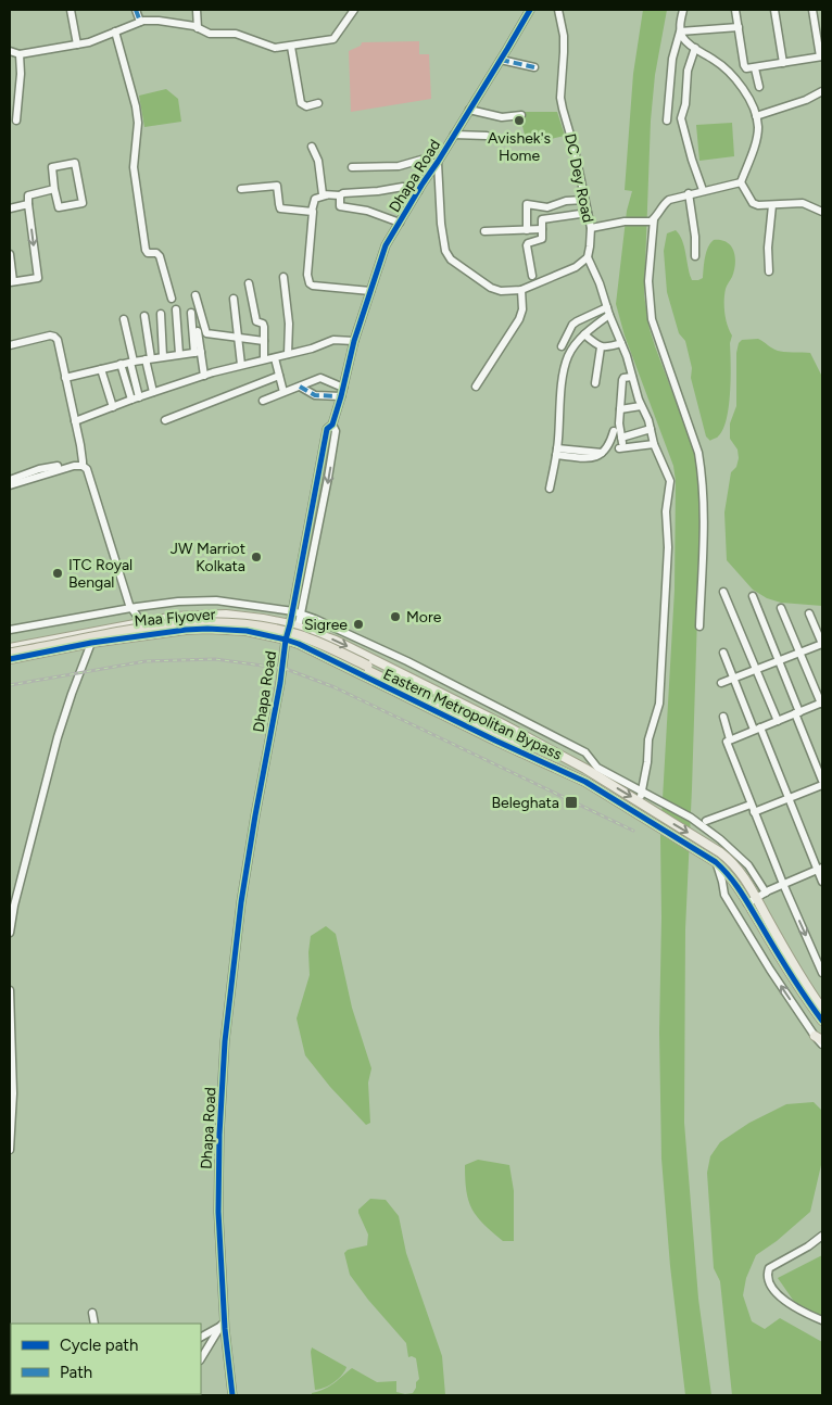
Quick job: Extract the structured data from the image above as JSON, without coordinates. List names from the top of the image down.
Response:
{
  "streets": {
    "highway": ["Maa Flyover"],
    "main road": ["Eastern Metropolitan Bypass"],
    "street": ["Dhapa Road", "DC Dey Road"]
  },
  "crossings": [
    ["Dhapa Road", "Eastern Metropolitan Bypass"],
    ["Maa Flyover", "Eastern Metropolitan Bypass"]
  ],
  "places": {
    "other": [
      "Avishek's Home",
      "JW Marriot Kolkata",
      "ITC Royal Bengal",
      "More",
      "Sigree"
    ],
    "transit": ["Beleghata"]
  },
  "legend": ["Cycle path", "Path"]
}
